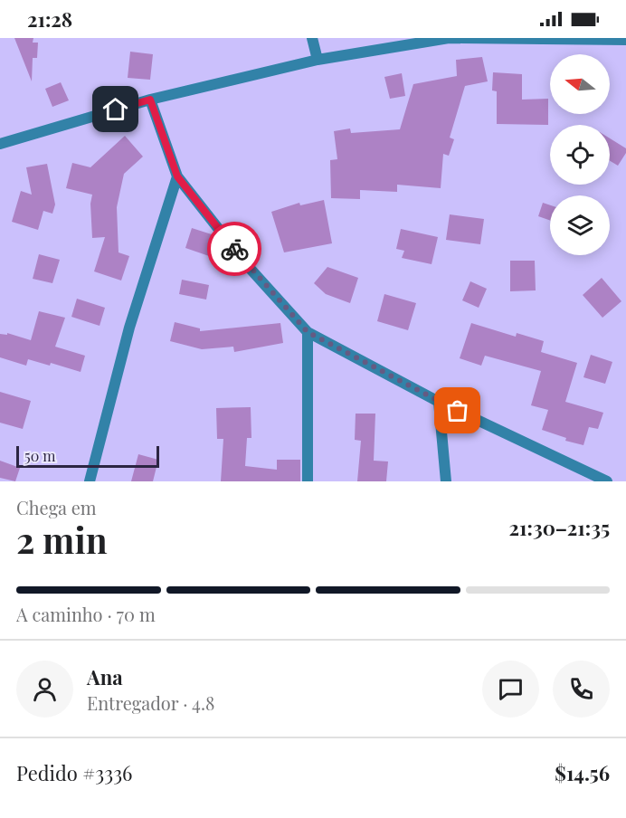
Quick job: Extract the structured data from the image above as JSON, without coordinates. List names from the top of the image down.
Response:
{
  "scale_bar": "50 m",
  "north": "left",
  "page": {
    "status": "21:28",
    "scale": "50 m",
    "heading": ["2 min", "Chega em", "21:30–21:35"],
    "panel": [
      "Ana",
      "Entregador · 4.8",
      "Pedido #3336",
      "$14.56"
    ],
    "bar": "A caminho · 70 m"
  }
}
